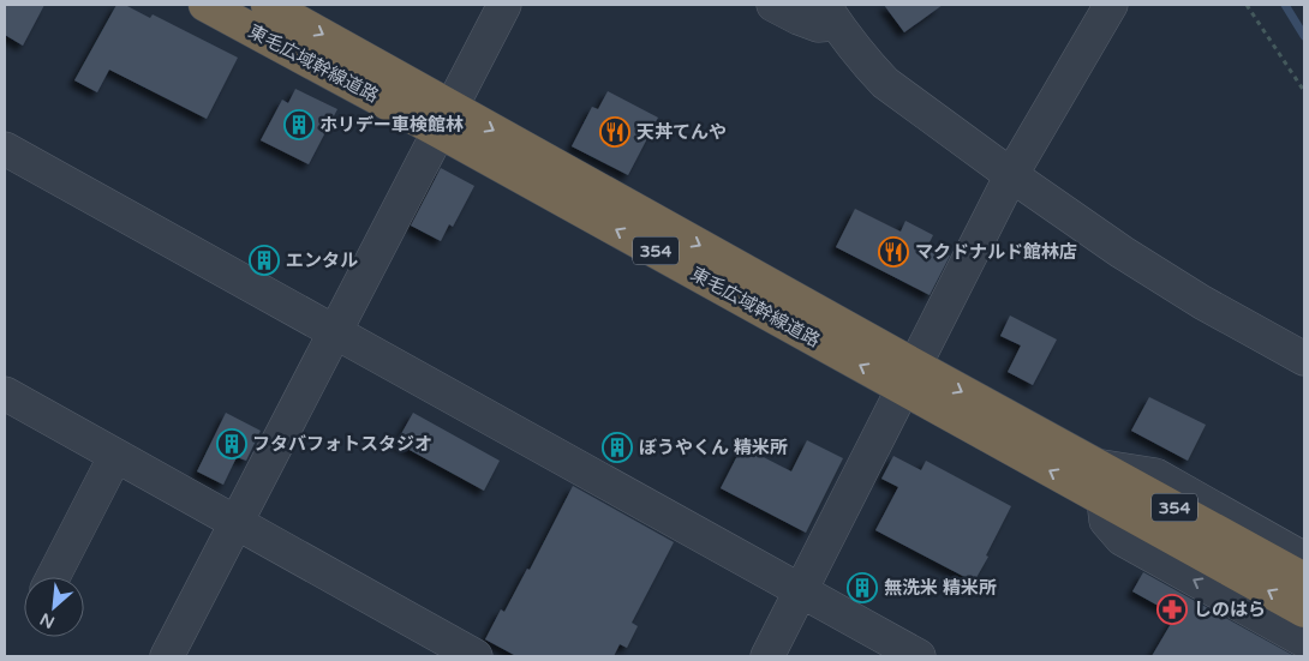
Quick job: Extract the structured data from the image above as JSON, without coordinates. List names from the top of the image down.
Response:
{
  "streets": {
    "highway": ["東毛広域幹線道路", "354"]
  },
  "places": {
    "building": [
      "ホリデー車検館林",
      "エンタル",
      "フタバフォトスタジオ",
      "ぼうやくん 精米所",
      "無洗米 精米所"
    ],
    "restaurant": ["天丼てんや", "マクドナルド館林店"],
    "pharmacy": ["しのはら"]
  },
  "north": "bottom left"
}
